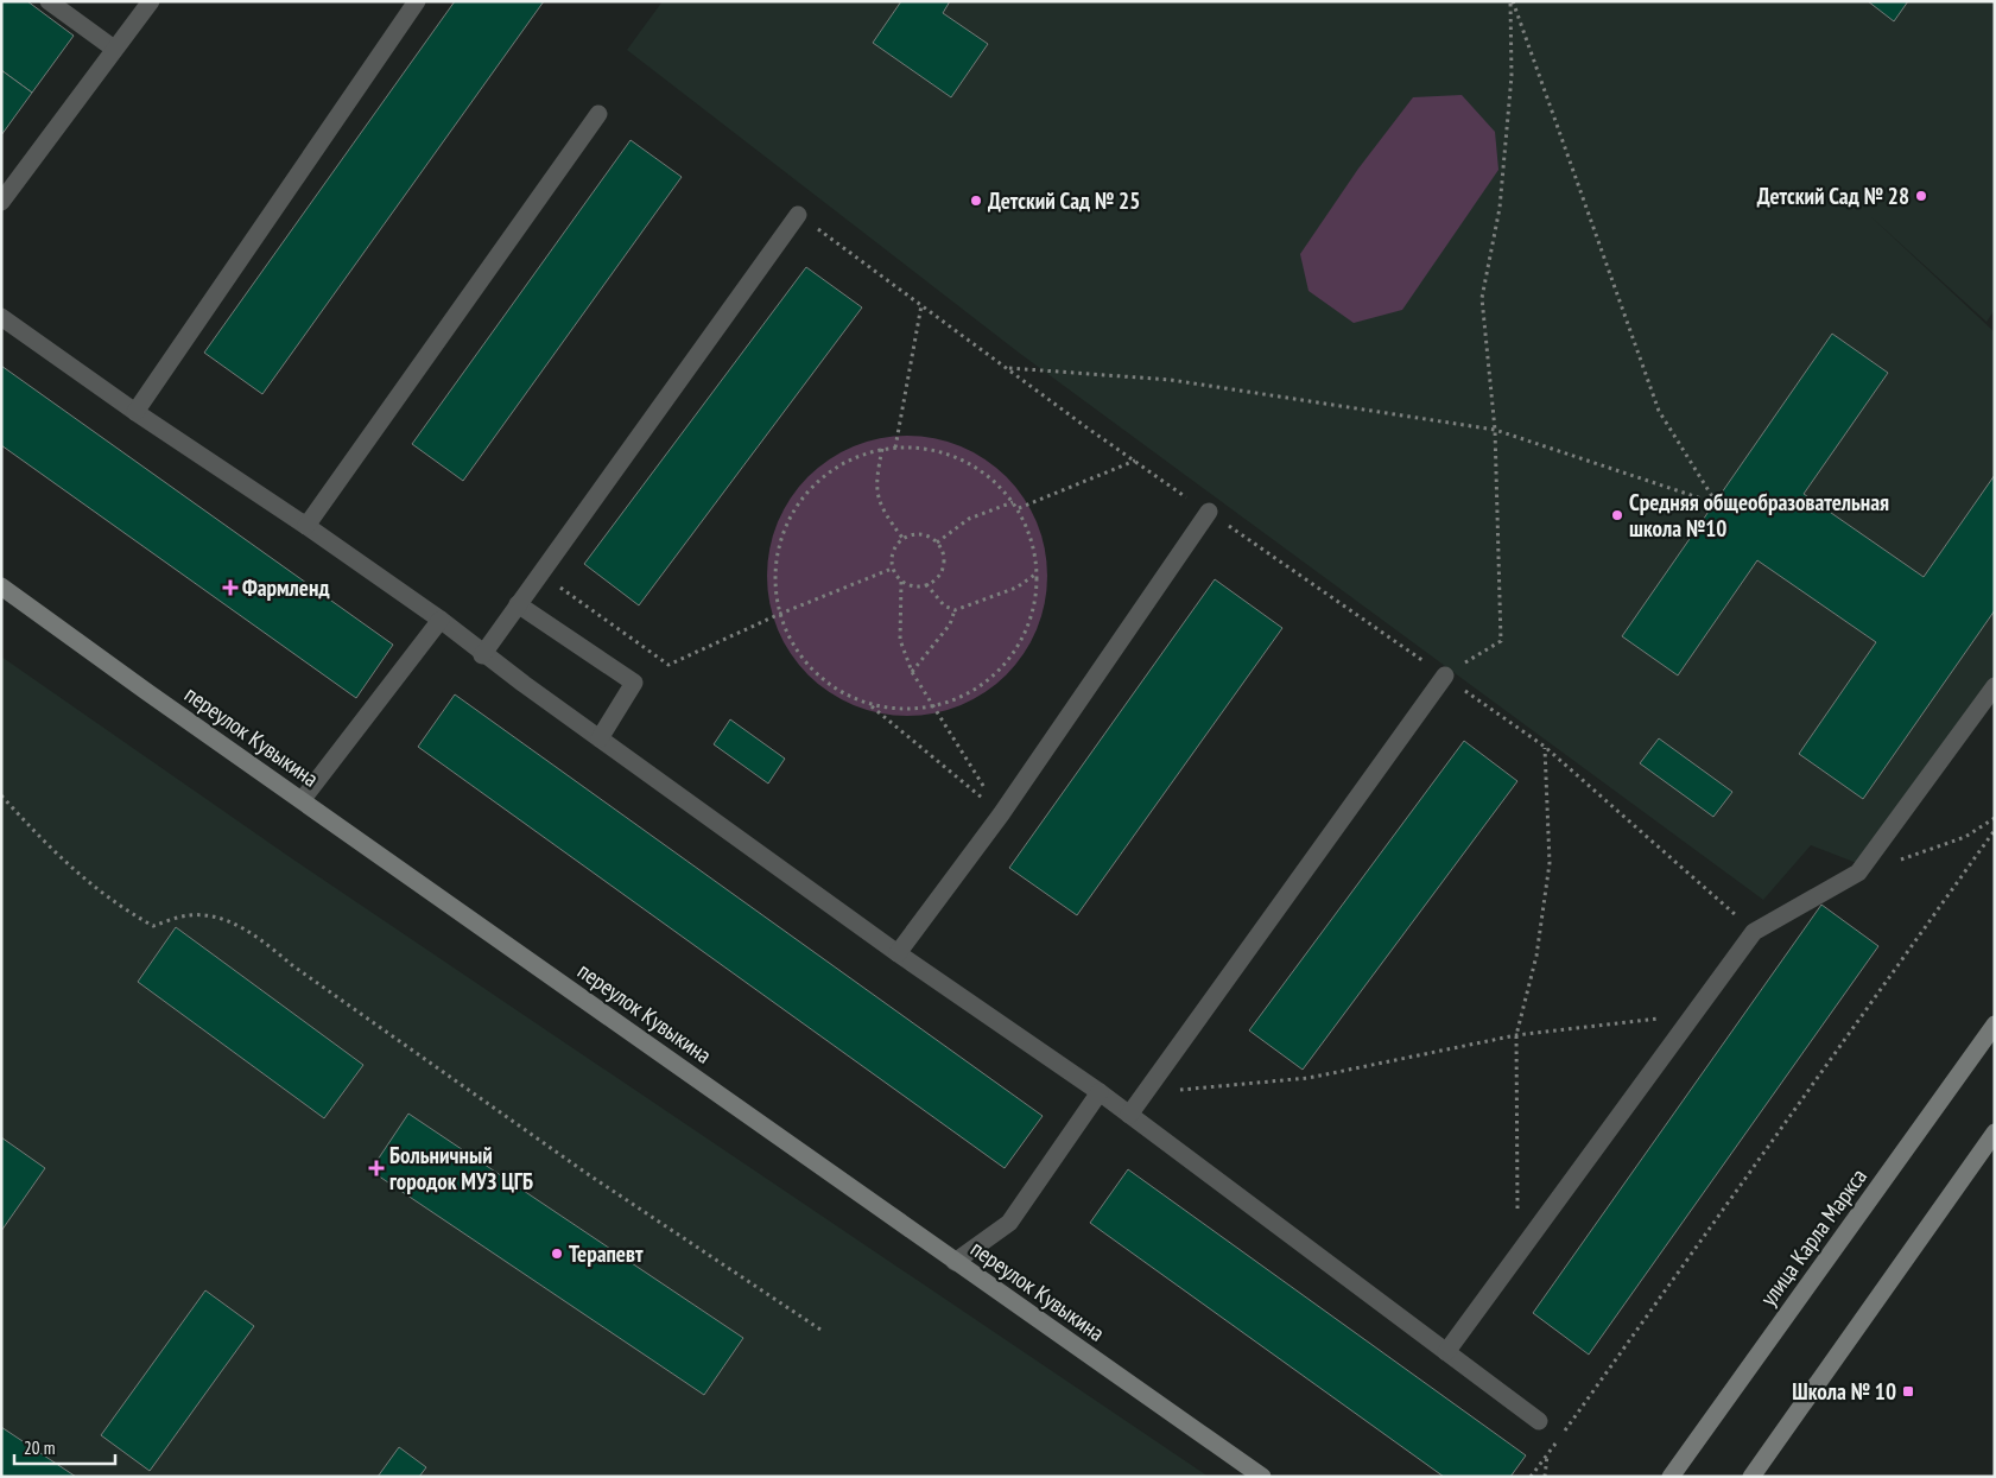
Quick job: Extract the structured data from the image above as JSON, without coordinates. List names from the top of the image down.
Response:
{
  "streets": {
    "main road": ["переулок Кувыкина", "улица Карла Маркса"]
  },
  "places": {
    "other": [
      "Детский Сад № 28",
      "Детский Сад № 25",
      "Средняя общеобразовательная школа №10",
      "Терапевт"
    ],
    "health": ["Фармленд", "Больничный городок МУЗ ЦГБ"],
    "transit": ["Школа № 10"]
  },
  "scale_bar": "20 m"
}
